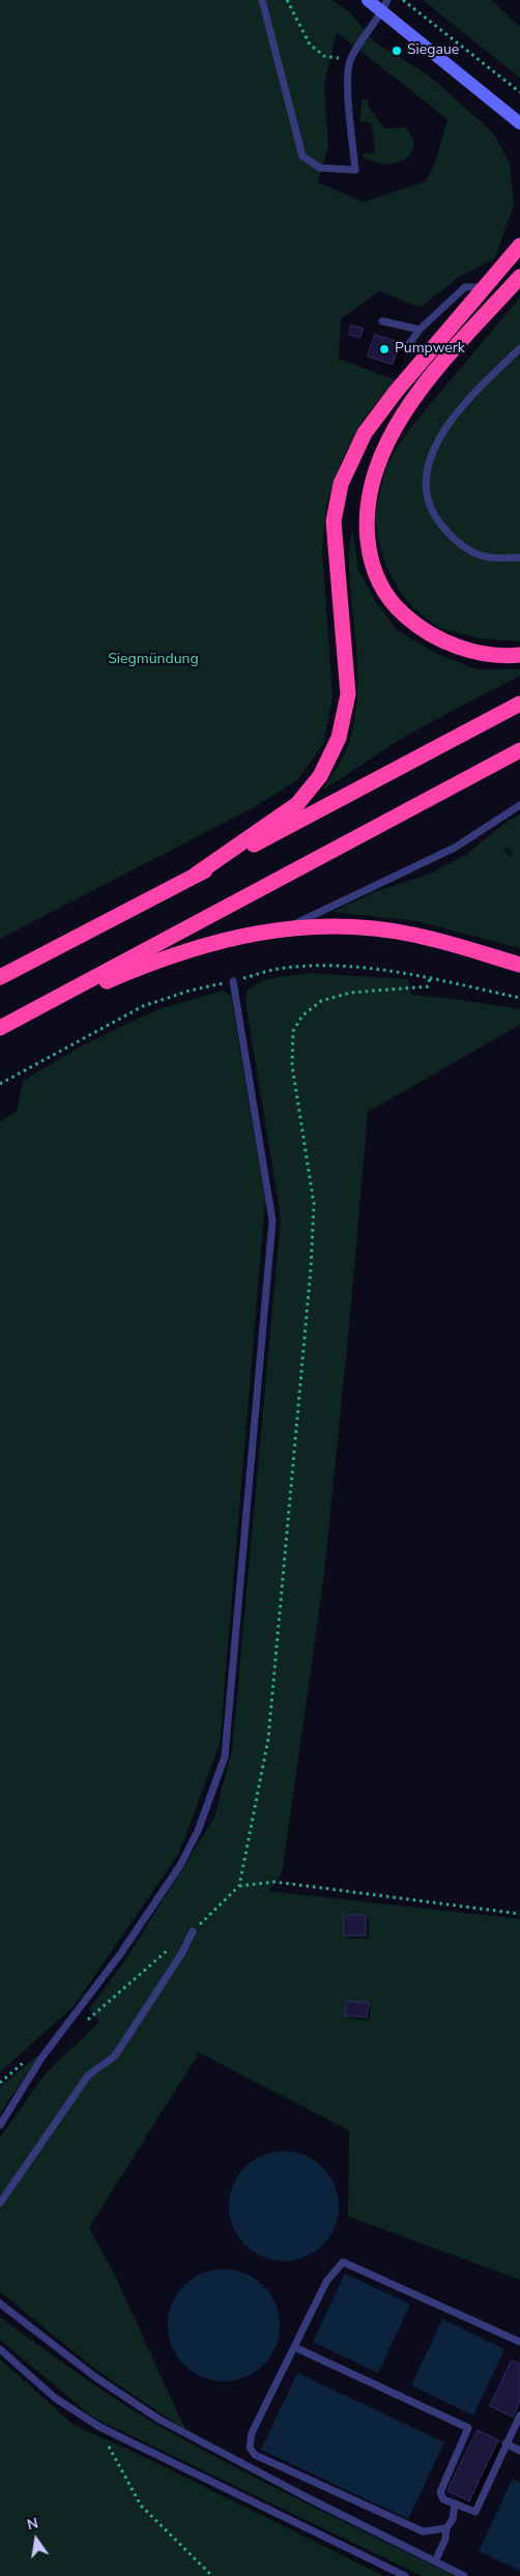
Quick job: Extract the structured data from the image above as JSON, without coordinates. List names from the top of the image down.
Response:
{
  "parks": ["Siegmündung"],
  "places": ["Siegaue", "Pumpwerk"],
  "north": "top"
}
